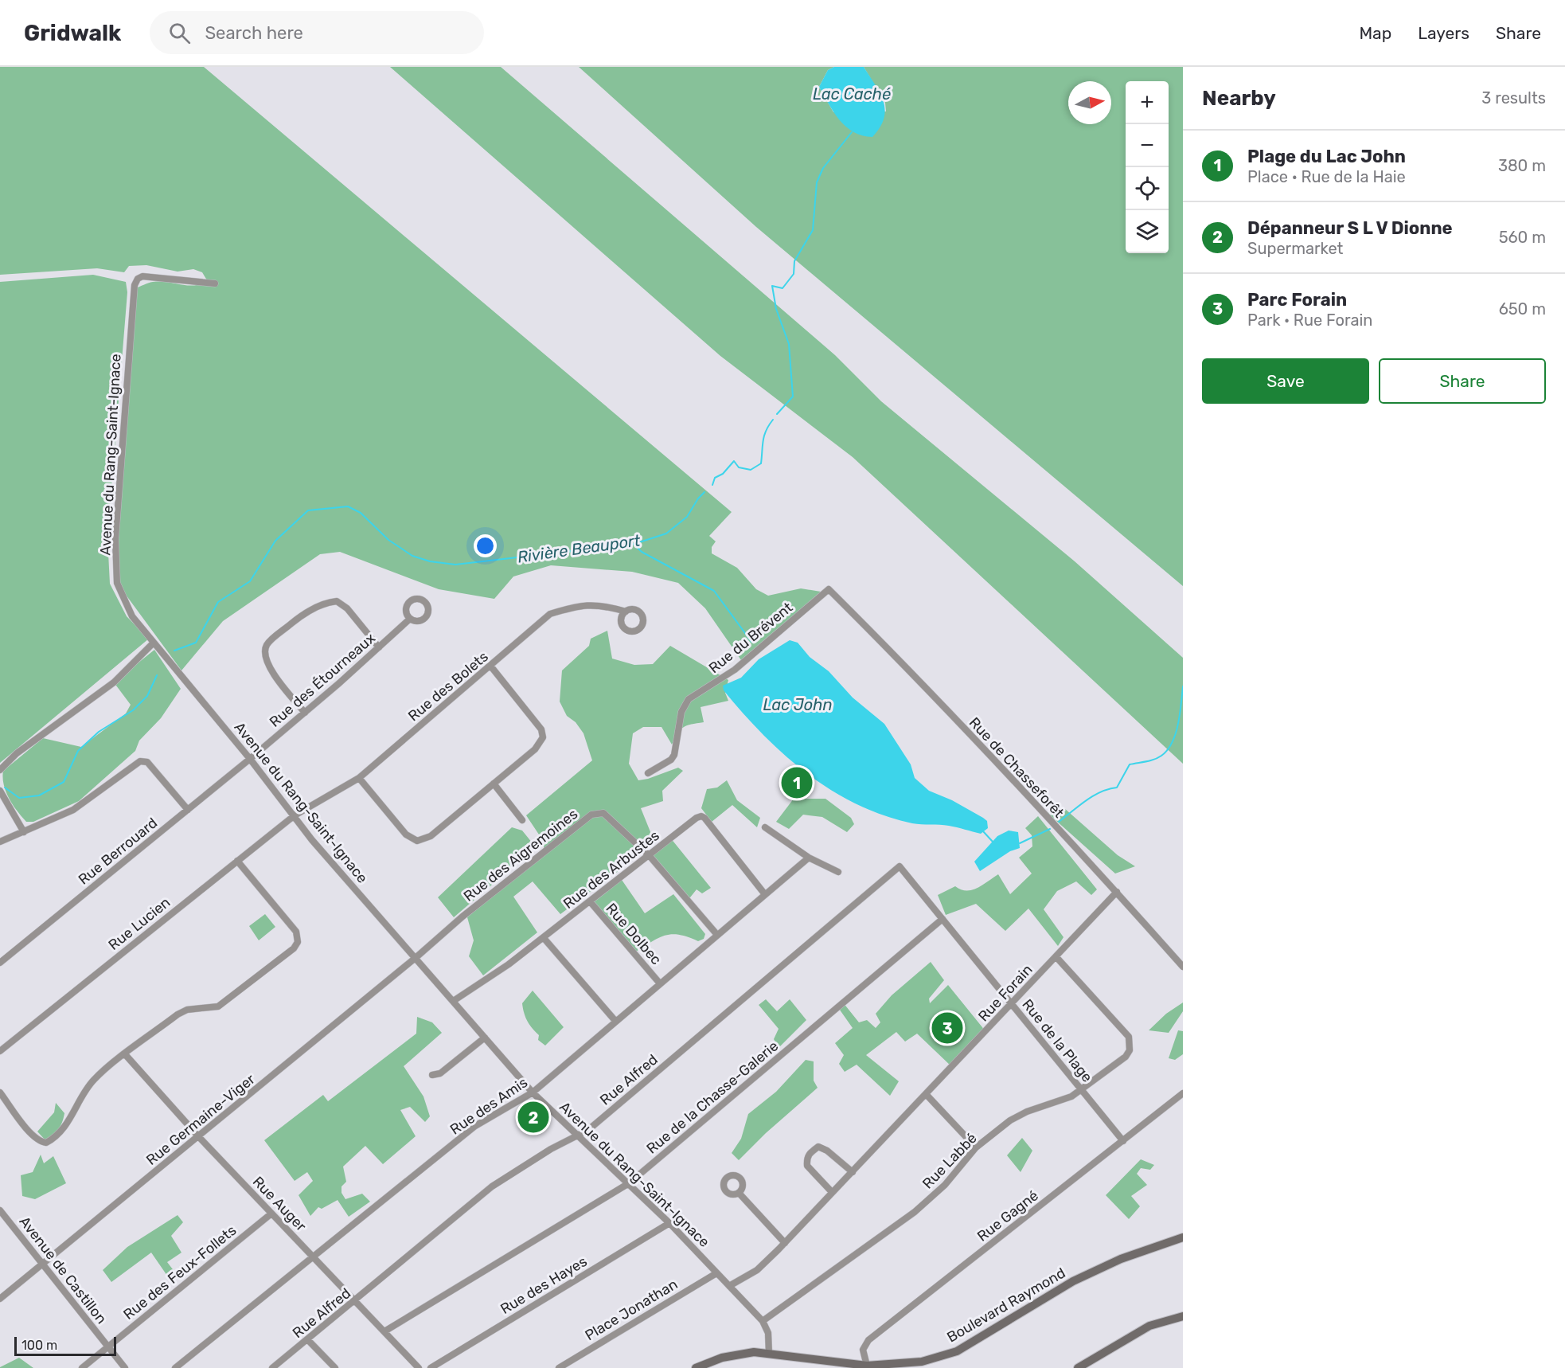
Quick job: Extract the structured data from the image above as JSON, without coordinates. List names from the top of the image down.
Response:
{
  "streets": {
    "street": [
      "Avenue du Rang-Saint-Ignace",
      "Rue du Brévent",
      "Rue des Étourneaux",
      "Rue des Bolets",
      "Rue de Chasseforêt",
      "Rue Berrouard",
      "Rue des Aigremoines",
      "Rue des Arbustes",
      "Rue Lucien",
      "Rue Dolbec",
      "Rue Forain",
      "Rue de la Plage",
      "Rue Alfred",
      "Rue de la Chasse-Galerie",
      "Rue des Amis",
      "Rue Germaine-Viger",
      "Rue Labbé",
      "Rue Auger",
      "Rue Gagné",
      "Avenue de Castillon",
      "Rue des Feux-Follets",
      "Rue des Hayes",
      "Boulevard Raymond",
      "Place Jonathan"
    ]
  },
  "crossings": [
    ["Avenue du Rang-Saint-Ignace", "Rue des Étourneaux"],
    ["Avenue du Rang-Saint-Ignace", "Rue des Bolets"],
    ["Avenue du Rang-Saint-Ignace", "Rue Berrouard"],
    ["Avenue du Rang-Saint-Ignace", "Rue des Aigremoines"],
    ["Avenue du Rang-Saint-Ignace", "Rue des Arbustes"],
    ["Avenue du Rang-Saint-Ignace", "Rue Lucien"],
    ["Avenue du Rang-Saint-Ignace", "Rue Forain"],
    ["Avenue du Rang-Saint-Ignace", "Rue Alfred"],
    ["Avenue du Rang-Saint-Ignace", "Rue de la Chasse-Galerie"],
    ["Avenue du Rang-Saint-Ignace", "Rue des Amis"],
    ["Avenue du Rang-Saint-Ignace", "Rue Germaine-Viger"],
    ["Avenue du Rang-Saint-Ignace", "Rue Labbé"],
    ["Avenue du Rang-Saint-Ignace", "Rue des Hayes"],
    ["Avenue du Rang-Saint-Ignace", "Boulevard Raymond"],
    ["Avenue du Rang-Saint-Ignace", "Place Jonathan"],
    ["Rue du Brévent", "Rue de Chasseforêt"],
    ["Rue des Étourneaux", "Rue Berrouard"],
    ["Rue des Bolets", "Rue Lucien"],
    ["Rue de Chasseforêt", "Rue Forain"],
    ["Rue des Aigremoines", "Rue des Arbustes"],
    ["Rue des Aigremoines", "Rue des Amis"],
    ["Rue des Aigremoines", "Rue Germaine-Viger"],
    ["Rue des Arbustes", "Rue Dolbec"],
    ["Rue des Arbustes", "Rue des Amis"],
    ["Rue Dolbec", "Rue des Amis"],
    ["Rue Forain", "Rue de la Plage"],
    ["Rue Forain", "Rue Labbé"],
    ["Rue de la Plage", "Rue Alfred"],
    ["Rue de la Plage", "Rue de la Chasse-Galerie"],
    ["Rue de la Plage", "Rue Labbé"],
    ["Rue de la Plage", "Rue Gagné"],
    ["Rue Alfred", "Rue Auger"],
    ["Rue de la Chasse-Galerie", "Rue Auger"],
    ["Rue des Amis", "Rue Auger"],
    ["Rue Germaine-Viger", "Rue Auger"],
    ["Rue Germaine-Viger", "Avenue de Castillon"],
    ["Rue Auger", "Rue des Feux-Follets"],
    ["Rue Gagné", "Boulevard Raymond"],
    ["Avenue de Castillon", "Rue des Feux-Follets"]
  ],
  "water": ["Lac Caché", "Rivière Beauport", "Lac John"],
  "scale_bar": "100 m",
  "north": "right",
  "page": {
    "header": "Gridwalk",
    "search": "Search here",
    "nav": ["Map", "Layers", "Share"],
    "heading": ["Nearby", "3 results"],
    "map_buttons": ["+", "−"],
    "list": [
      {
        "mark": "1",
        "name": "Plage du Lac John",
        "note": "Place · Rue de la Haie",
        "value": "380 m"
      },
      {
        "mark": "2",
        "name": "Dépanneur S L V Dionne",
        "note": "Supermarket",
        "value": "560 m"
      },
      {
        "mark": "3",
        "name": "Parc Forain",
        "note": "Park · Rue Forain",
        "value": "650 m"
      }
    ],
    "buttons": ["Save", "Share"],
    "pins": ["1", "3", "2"],
    "scale": "100 m"
  }
}
